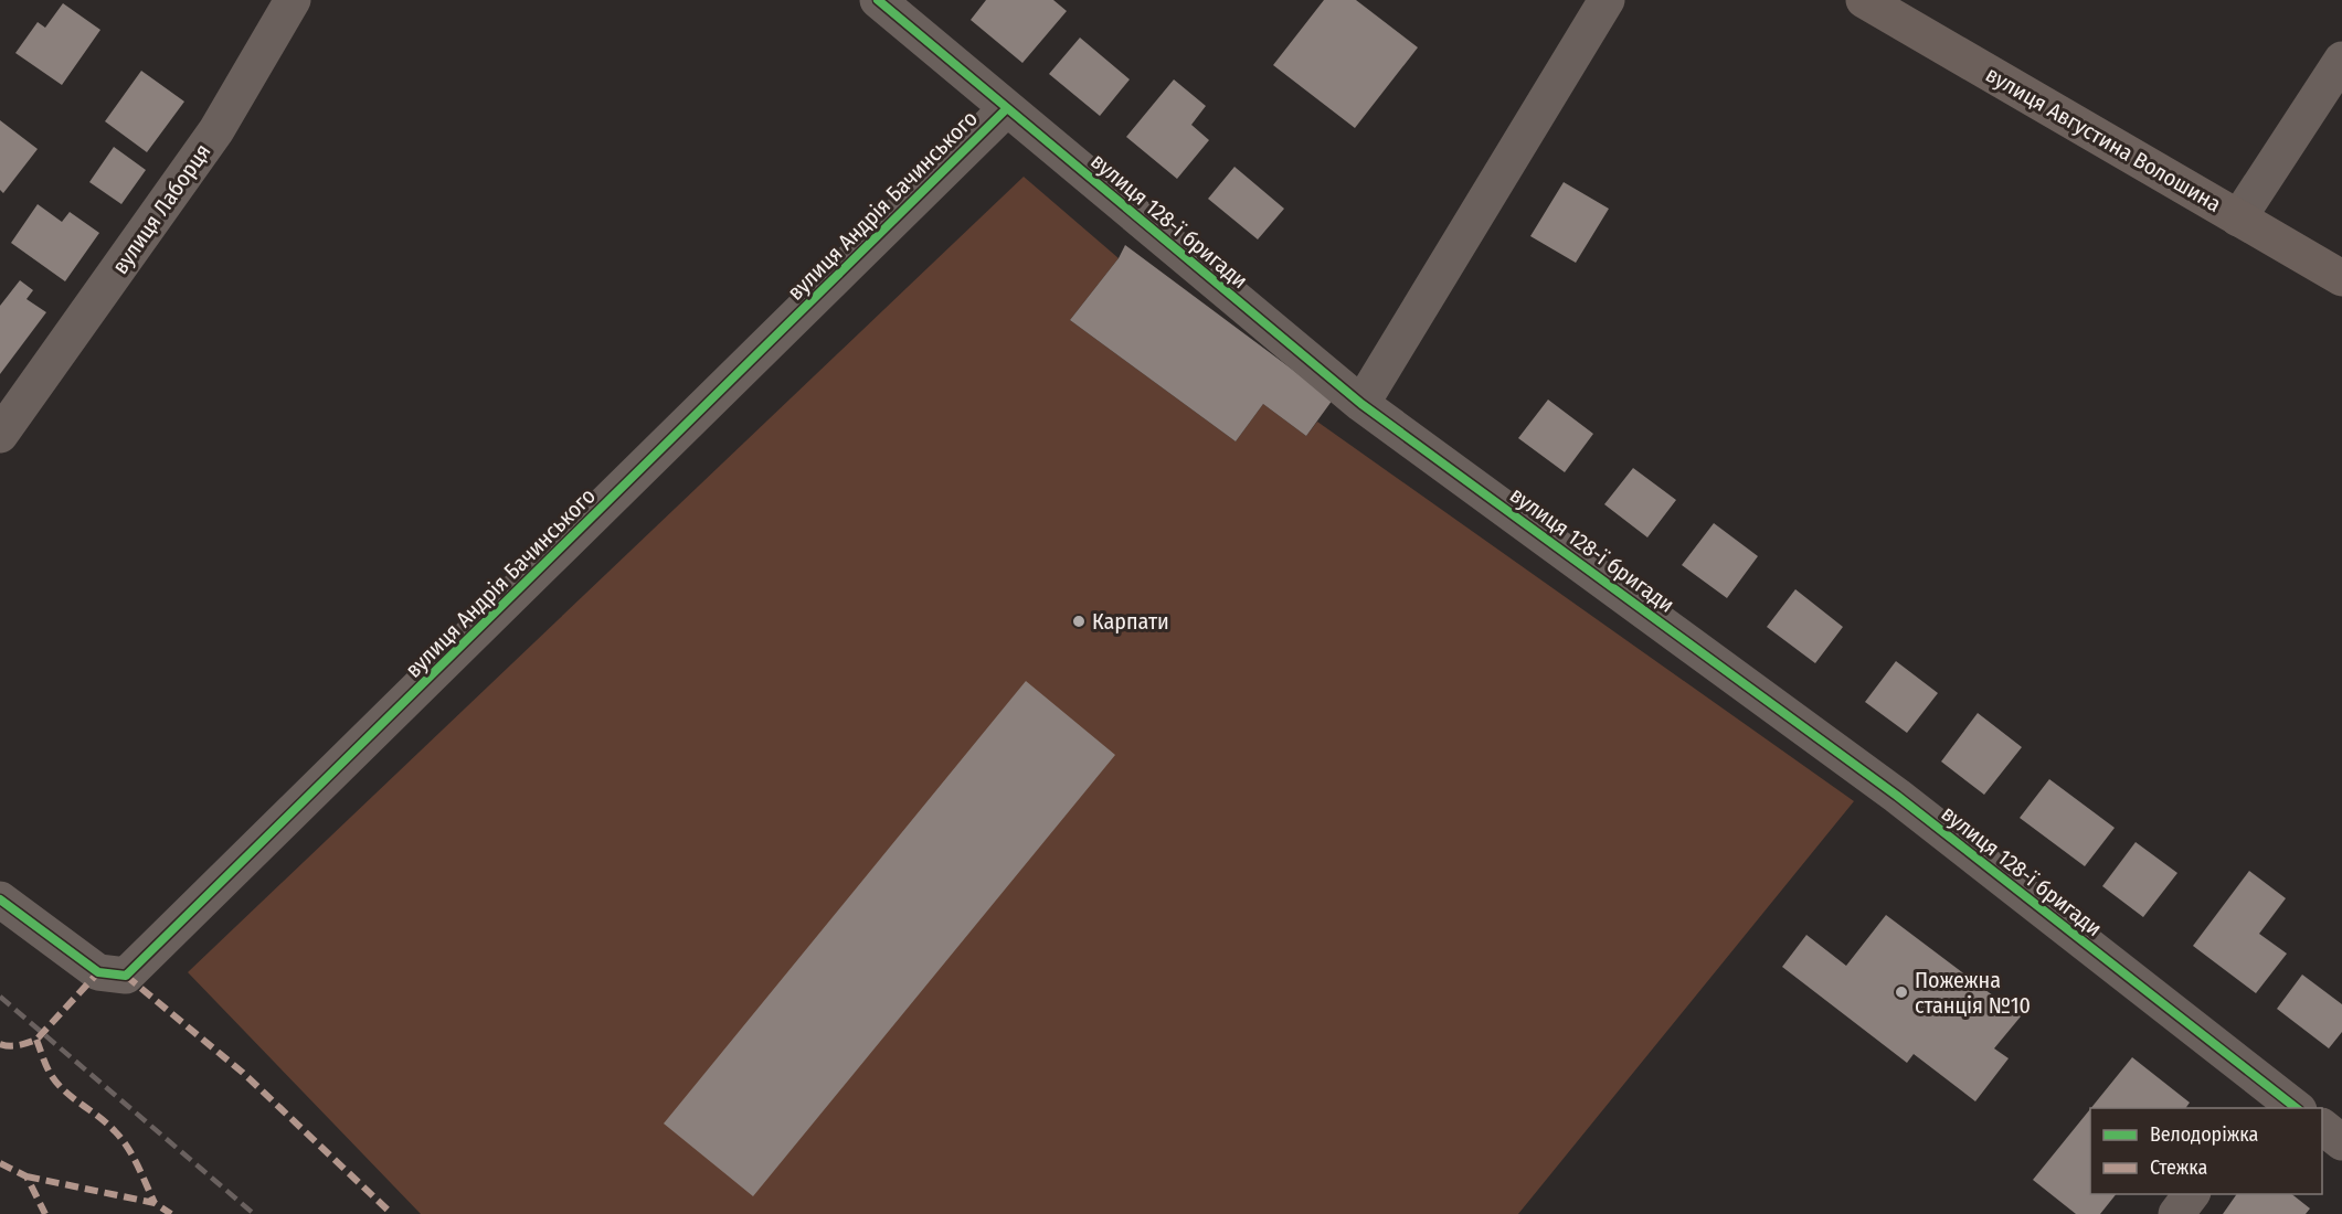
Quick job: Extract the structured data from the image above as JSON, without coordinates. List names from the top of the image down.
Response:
{
  "streets": {
    "main road": ["вулиця Августина Волошина"],
    "street": ["вулиця Андрія Бачинського", "вулиця Лаборця", "вулиця 128-ї бригади"]
  },
  "crossings": [
    ["вулиця Андрія Бачинського", "вулиця 128-ї бригади"]
  ],
  "places": ["Карпати", "Пожежна станція №10"],
  "legend": ["Велодоріжка", "Стежка"]
}
